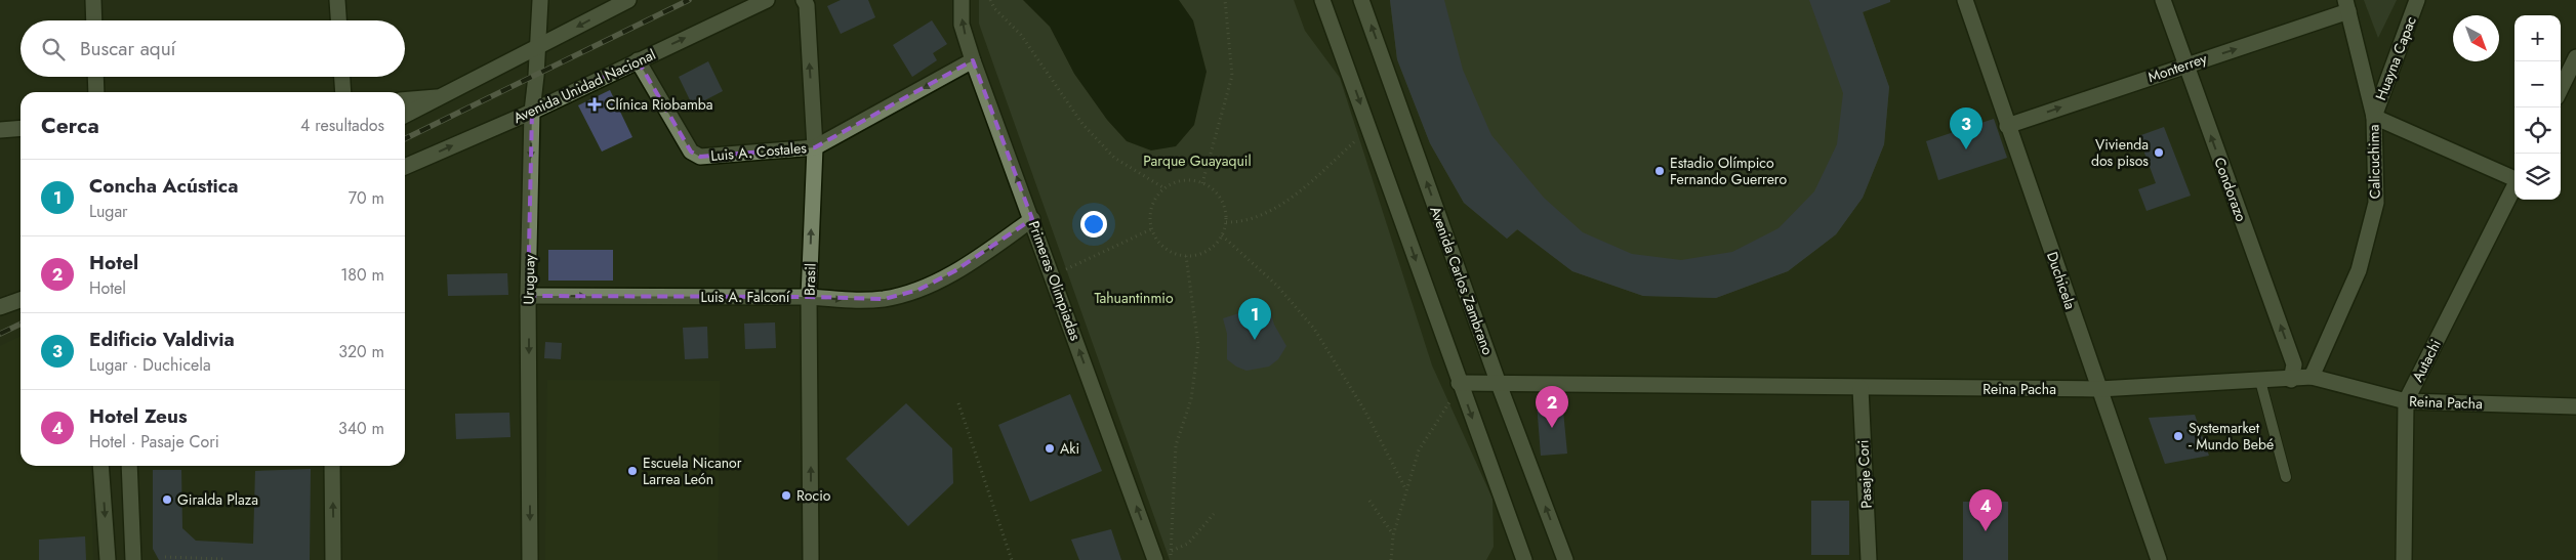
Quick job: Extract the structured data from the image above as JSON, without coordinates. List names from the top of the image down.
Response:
{
  "streets": {
    "street": [
      "Huayna Capac",
      "Monterrey",
      "Avenida Unidad Nacional",
      "Luis A. Costales",
      "Calicuchima",
      "Condorazo",
      "Uruguay",
      "Brasil",
      "Primeras Olimpiadas",
      "Avenida Carlos Zambrano",
      "Duchicela",
      "Luis A. Falconí",
      "Autachi",
      "Reina Pacha",
      "Pasaje Cori"
    ]
  },
  "crossings": [
    ["Huayna Capac", "Calicuchima"],
    ["Monterrey", "Calicuchima"],
    ["Monterrey", "Condorazo"],
    ["Monterrey", "Duchicela"],
    ["Avenida Unidad Nacional", "Luis A. Costales"],
    ["Avenida Unidad Nacional", "Uruguay"],
    ["Luis A. Costales", "Brasil"],
    ["Luis A. Costales", "Primeras Olimpiadas"],
    ["Calicuchima", "Reina Pacha"],
    ["Condorazo", "Reina Pacha"],
    ["Uruguay", "Luis A. Falconí"],
    ["Brasil", "Luis A. Falconí"],
    ["Primeras Olimpiadas", "Luis A. Falconí"],
    ["Avenida Carlos Zambrano", "Reina Pacha"],
    ["Duchicela", "Reina Pacha"],
    ["Autachi", "Reina Pacha"],
    ["Reina Pacha", "Pasaje Cori"]
  ],
  "one_way": [
    "Monterrey",
    "Luis A. Costales",
    "Condorazo",
    "Uruguay",
    "Brasil",
    "Primeras Olimpiadas",
    "Luis A. Falconí"
  ],
  "parks": ["Parque Guayaquil", "Tahuantinmio"],
  "places": {
    "health": ["Clínica Riobamba"],
    "other": [
      "Vivienda dos pisos",
      "Estadio Olímpico Fernando Guerrero",
      "Systemarket - Mundo Bebé",
      "Aki",
      "Escuela Nicanor Larrea León",
      "Rocio",
      "Giralda Plaza"
    ]
  },
  "north": "bottom right",
  "page": {
    "map_buttons": ["+", "−"],
    "search": "Buscar aquí",
    "heading": ["Cerca", "4 resultados"],
    "pins": [
      "3",
      "1",
      "2",
      "4"
    ],
    "list": [
      {
        "mark": "1",
        "name": "Concha Acústica",
        "note": "Lugar",
        "value": "70 m"
      },
      {
        "mark": "2",
        "name": "Hotel",
        "note": "Hotel",
        "value": "180 m"
      },
      {
        "mark": "3",
        "name": "Edificio Valdivia",
        "note": "Lugar · Duchicela",
        "value": "320 m"
      },
      {
        "mark": "4",
        "name": "Hotel Zeus",
        "note": "Hotel · Pasaje Cori",
        "value": "340 m"
      }
    ]
  }
}
